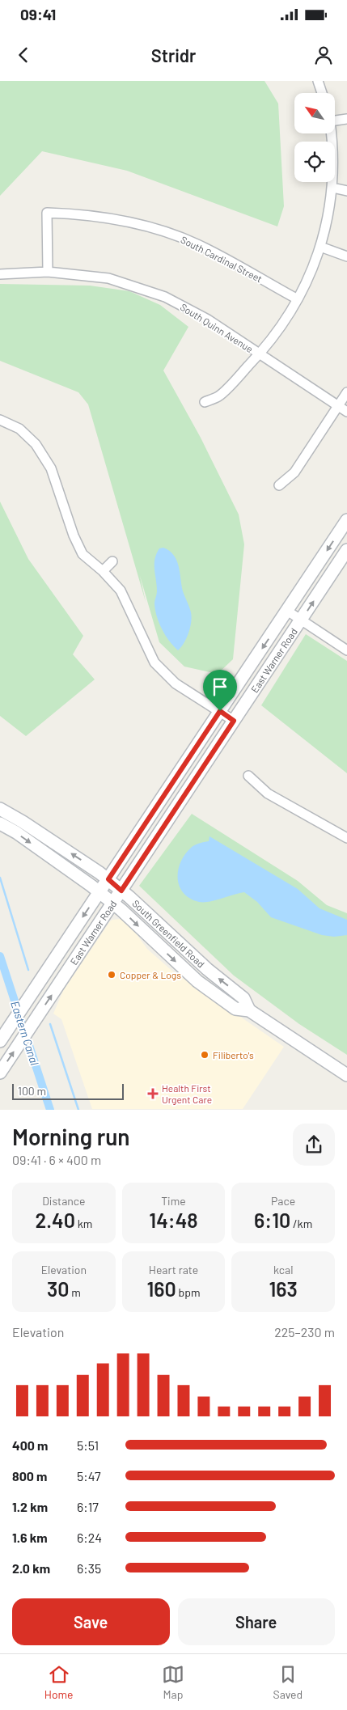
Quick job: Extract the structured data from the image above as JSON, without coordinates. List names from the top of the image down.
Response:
{
  "streets": {
    "main road": ["East Warner Road", "South Greenfield Road"],
    "street": ["South Cardinal Street", "South Quinn Avenue"]
  },
  "crossings": [
    ["South Cardinal Street", "South Quinn Avenue"],
    ["East Warner Road", "South Greenfield Road"]
  ],
  "water": ["Eastern Canal"],
  "places": {
    "other": ["Copper & Logs", "Filiberto's"],
    "health": ["Health First Urgent Care"]
  },
  "scale_bar": "100 m",
  "north": "top left",
  "page": {
    "status": "09:41",
    "header": "Stridr",
    "scale": "100 m",
    "heading": ["Morning run", "09:41 · 6 × 400 m"],
    "stats": [
      ["Distance", "2.40 km"],
      ["Time", "14:48"],
      ["Pace", "6:10 /km"],
      ["Elevation", "30 m"],
      ["Heart rate", "160 bpm"],
      ["kcal", "163"]
    ],
    "chart": ["Elevation", "225–230 m"],
    "list": [
      {
        "name": "400 m",
        "note": "5:51"
      },
      {
        "name": "800 m",
        "note": "5:47"
      },
      {
        "name": "1.2 km",
        "note": "6:17"
      },
      {
        "name": "1.6 km",
        "note": "6:24"
      },
      {
        "name": "2.0 km",
        "note": "6:35"
      }
    ],
    "buttons": ["Save", "Share"],
    "tabs": ["Home", "Map", "Saved"]
  }
}
